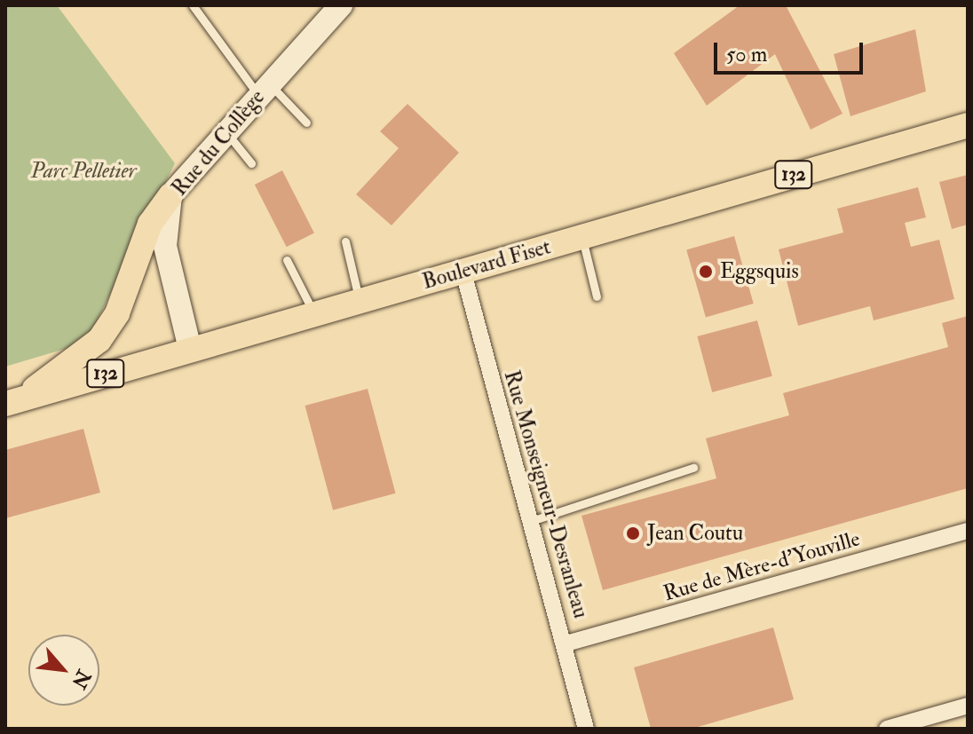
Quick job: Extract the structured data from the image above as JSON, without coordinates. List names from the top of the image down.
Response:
{
  "streets": {
    "main road": ["132", "Boulevard Fiset"],
    "street": ["Rue du Collège", "Rue Monseigneur-Desranleau", "Rue de Mère-d'Youville"]
  },
  "crossings": [
    ["Rue du Collège", "Boulevard Fiset"],
    ["Boulevard Fiset", "Rue Monseigneur-Desranleau"],
    ["Rue Monseigneur-Desranleau", "Rue de Mère-d'Youville"]
  ],
  "parks": ["Parc Pelletier"],
  "places": ["Eggsquis", "Jean Coutu"],
  "scale_bar": "50 m",
  "north": "bottom right"
}
